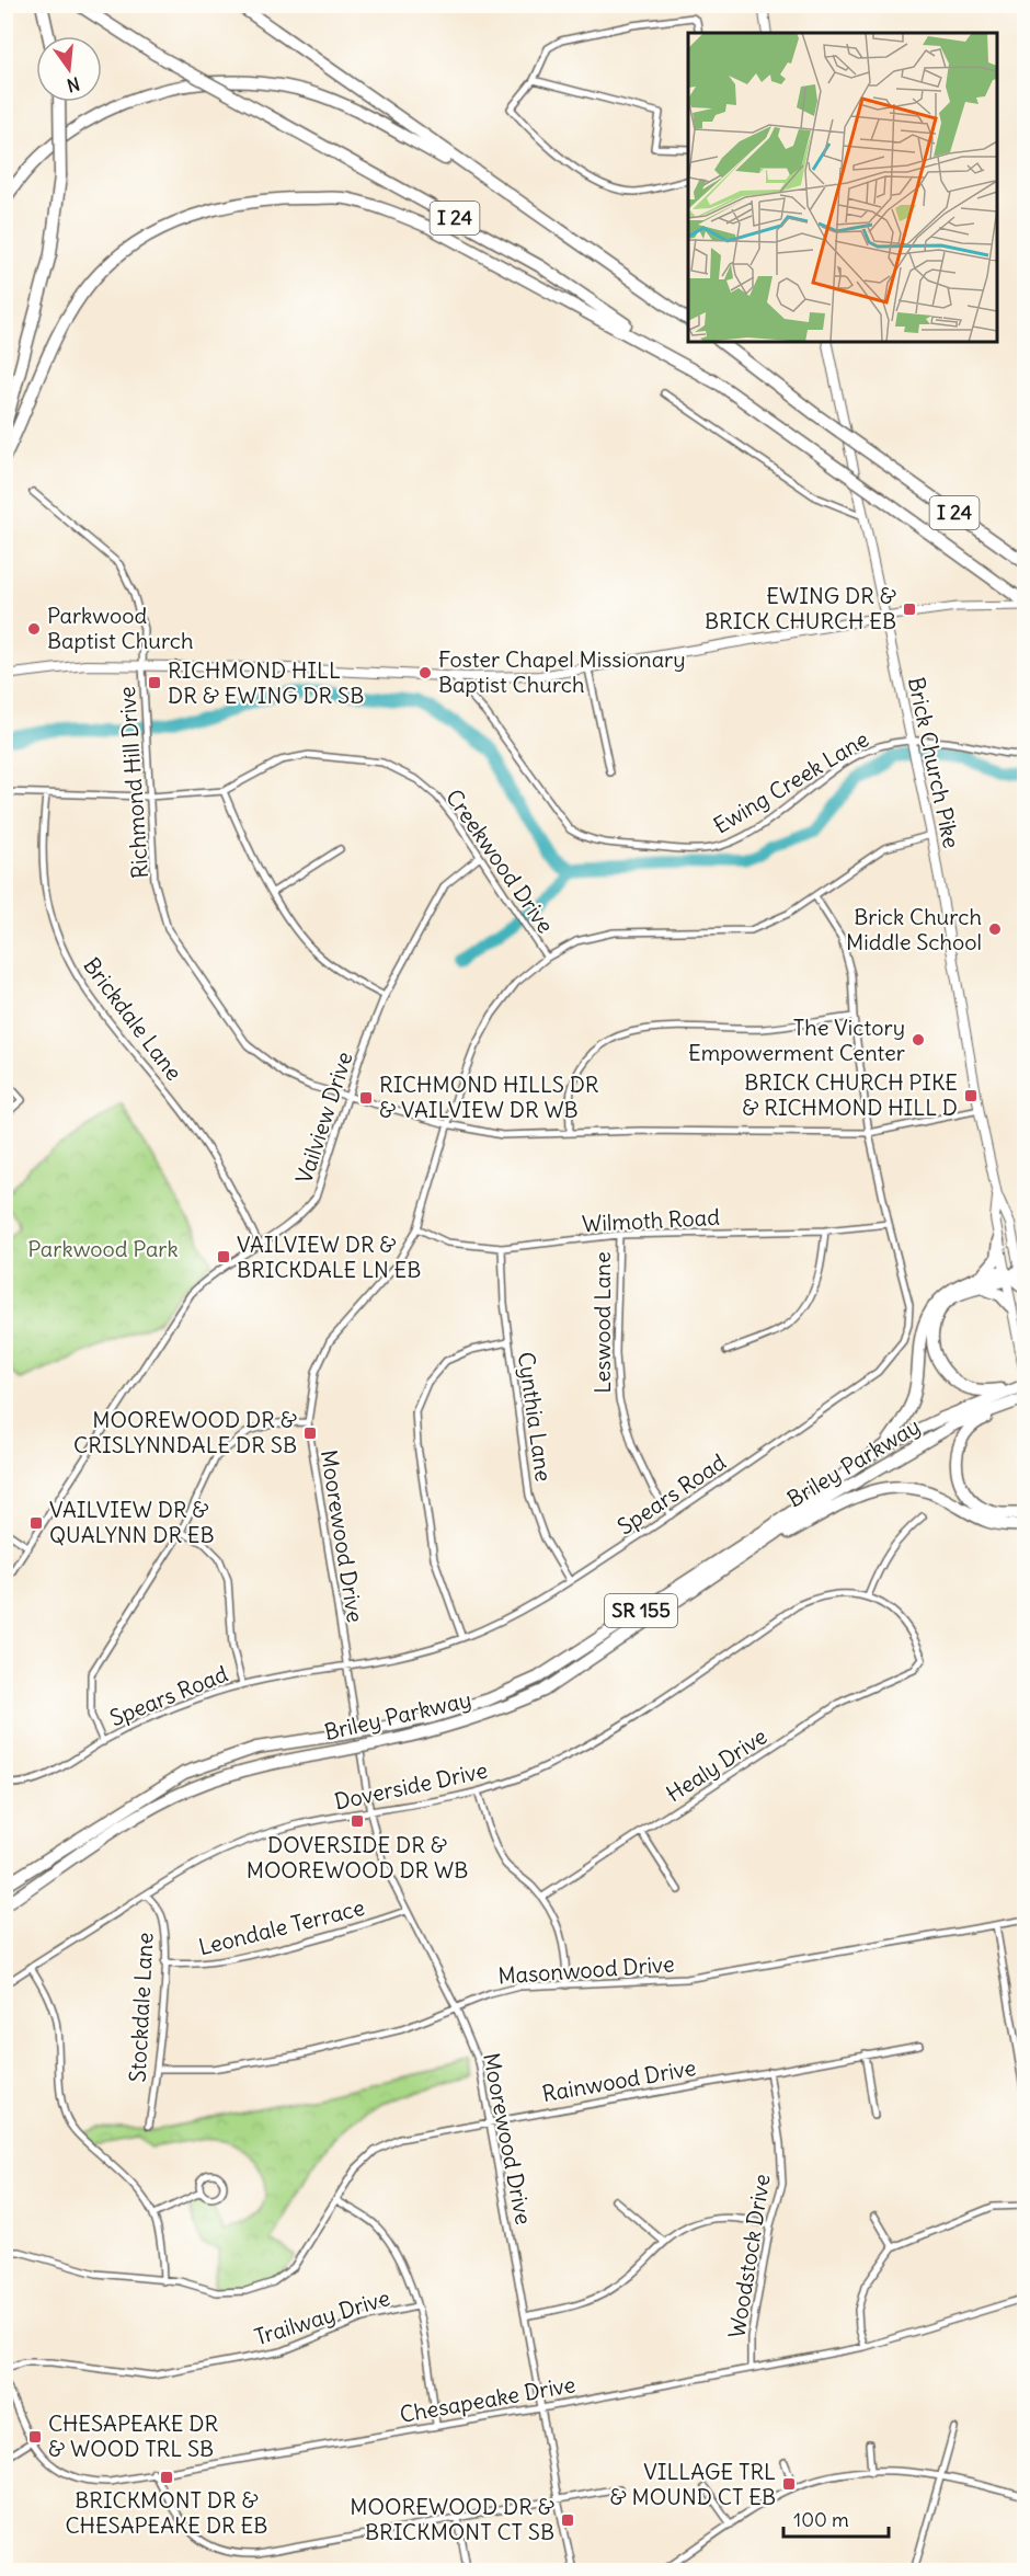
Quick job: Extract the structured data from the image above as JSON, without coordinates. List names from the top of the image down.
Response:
{
  "streets": {
    "highway": ["I 24", "Briley Parkway", "SR 155"],
    "main road": ["Brick Church Pike"],
    "street": [
      "Richmond Hill Drive",
      "Ewing Creek Lane",
      "Creekwood Drive",
      "Brickdale Lane",
      "Vailview Drive",
      "Wilmoth Road",
      "Leswood Lane",
      "Cynthia Lane",
      "Spears Road",
      "Moorewood Drive",
      "Healy Drive",
      "Doverside Drive",
      "Leondale Terrace",
      "Masonwood Drive",
      "Stockdale Lane",
      "Rainwood Drive",
      "Woodstock Drive",
      "Trailway Drive",
      "Chesapeake Drive"
    ]
  },
  "crossings": [
    ["Brick Church Pike", "Richmond Hill Drive"],
    ["Brick Church Pike", "Ewing Creek Lane"],
    ["Brick Church Pike", "Briley Parkway"],
    ["Brick Church Pike", "Moorewood Drive"],
    ["Richmond Hill Drive", "Creekwood Drive"],
    ["Richmond Hill Drive", "Vailview Drive"],
    ["Richmond Hill Drive", "Spears Road"],
    ["Richmond Hill Drive", "Moorewood Drive"],
    ["Creekwood Drive", "Brickdale Lane"],
    ["Creekwood Drive", "Vailview Drive"],
    ["Creekwood Drive", "Moorewood Drive"],
    ["Brickdale Lane", "Vailview Drive"],
    ["Wilmoth Road", "Leswood Lane"],
    ["Wilmoth Road", "Cynthia Lane"],
    ["Wilmoth Road", "Spears Road"],
    ["Wilmoth Road", "Moorewood Drive"],
    ["Leswood Lane", "Spears Road"],
    ["Cynthia Lane", "Spears Road"],
    ["Spears Road", "Moorewood Drive"],
    ["Moorewood Drive", "Doverside Drive"],
    ["Moorewood Drive", "Leondale Terrace"],
    ["Moorewood Drive", "Masonwood Drive"],
    ["Moorewood Drive", "Rainwood Drive"],
    ["Moorewood Drive", "Chesapeake Drive"],
    ["Healy Drive", "Doverside Drive"],
    ["Doverside Drive", "Stockdale Lane"],
    ["Leondale Terrace", "Stockdale Lane"],
    ["Masonwood Drive", "Stockdale Lane"],
    ["Rainwood Drive", "Woodstock Drive"],
    ["Woodstock Drive", "Chesapeake Drive"]
  ],
  "parks": ["Parkwood Park"],
  "places": {
    "transit": [
      "EWING DR & BRICK CHURCH EB",
      "RICHMOND HILL DR & EWING DR SB",
      "BRICK CHURCH PIKE & RICHMOND HILL D",
      "RICHMOND HILLS DR & VAILVIEW DR WB",
      "VAILVIEW DR & BRICKDALE LN EB",
      "MOOREWOOD DR & CRISLYNNDALE DR SB",
      "VAILVIEW DR & QUALYNN DR EB",
      "DOVERSIDE DR & MOOREWOOD DR WB",
      "CHESAPEAKE DR & WOOD TRL SB",
      "BRICKMONT DR & CHESAPEAKE DR EB",
      "VILLAGE TRL & MOUND CT EB",
      "MOOREWOOD DR & BRICKMONT CT SB"
    ],
    "other": [
      "Parkwood Baptist Church",
      "Foster Chapel Missionary Baptist Church",
      "Brick Church Middle School",
      "The Victory Empowerment Center"
    ]
  },
  "scale_bar": "100 m",
  "north": "bottom"
}
